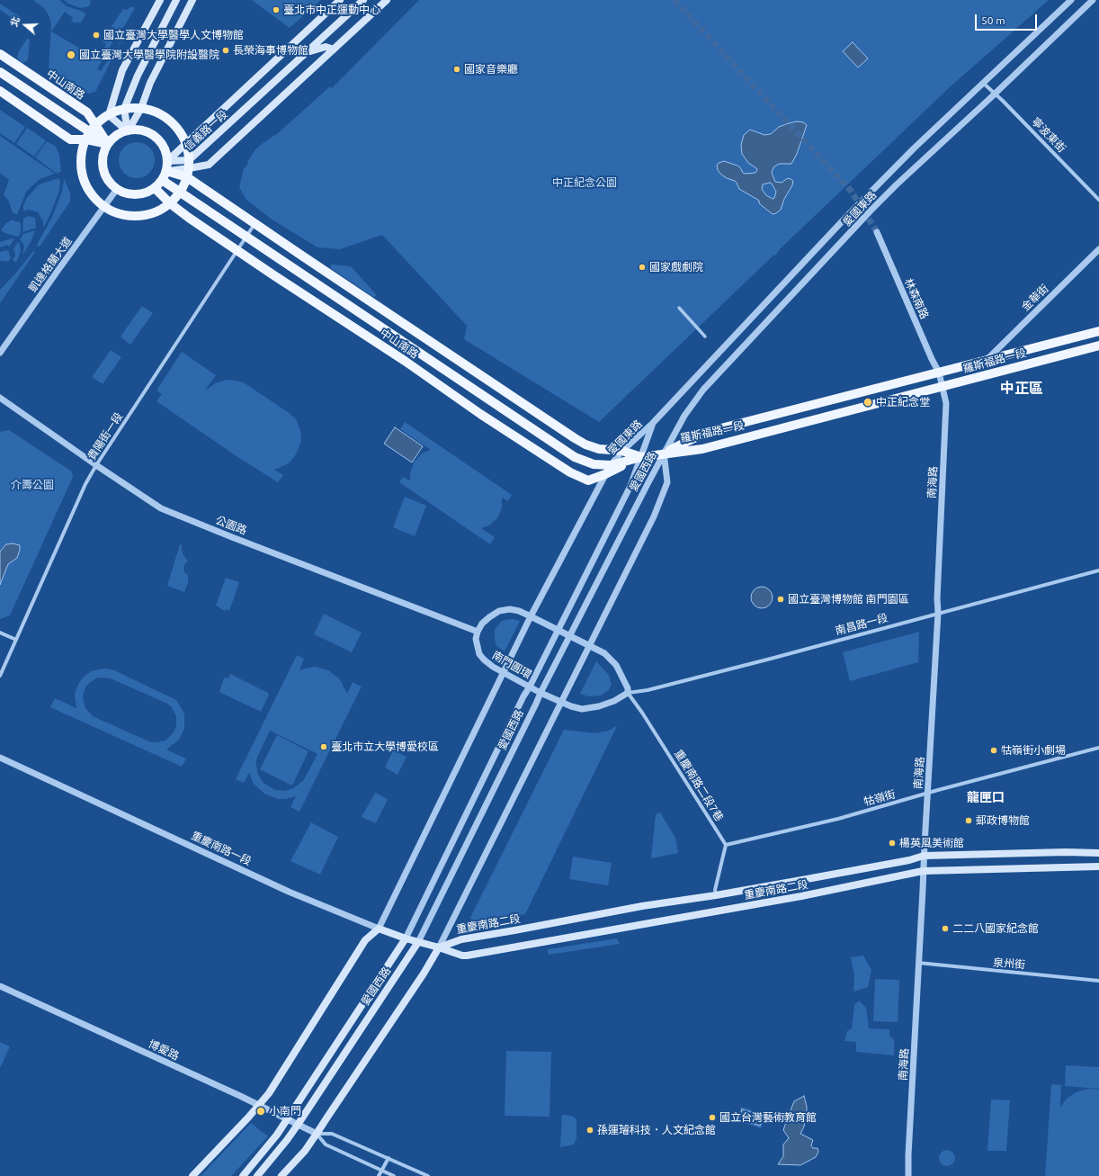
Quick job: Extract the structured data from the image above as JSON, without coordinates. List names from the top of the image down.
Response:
{
  "streets": {
    "main road": [
      "中山南路",
      "信義路一段",
      "羅斯福路一段",
      "愛國西路",
      "重慶南路一段",
      "重慶南路二段"
    ],
    "street": [
      "寧波東街",
      "愛國東路",
      "凱達格蘭大道",
      "金華街",
      "林森南路",
      "貴陽街一段",
      "南海路",
      "公園路",
      "南昌路一段",
      "南門圓環",
      "重慶南路二段7巷",
      "牯嶺街",
      "泉州街",
      "博愛路"
    ]
  },
  "crossings": [
    ["中山南路", "信義路一段"],
    ["中山南路", "愛國東路"],
    ["中山南路", "凱達格蘭大道"],
    ["中山南路", "羅斯福路一段"],
    ["中山南路", "貴陽街一段"],
    ["中山南路", "愛國西路"],
    ["信義路一段", "凱達格蘭大道"],
    ["寧波東街", "愛國東路"],
    ["愛國東路", "羅斯福路一段"],
    ["愛國東路", "愛國西路"],
    ["金華街", "羅斯福路一段"],
    ["林森南路", "羅斯福路一段"],
    ["林森南路", "南海路"],
    ["羅斯福路一段", "愛國西路"],
    ["羅斯福路一段", "南海路"],
    ["貴陽街一段", "公園路"],
    ["愛國西路", "南門圓環"],
    ["愛國西路", "重慶南路一段"],
    ["愛國西路", "重慶南路二段"],
    ["愛國西路", "博愛路"],
    ["南海路", "南昌路一段"],
    ["南海路", "牯嶺街"],
    ["南海路", "重慶南路二段"],
    ["南海路", "泉州街"],
    ["公園路", "南門圓環"],
    ["南昌路一段", "南門圓環"],
    ["南昌路一段", "重慶南路二段7巷"],
    ["南門圓環", "重慶南路二段7巷"],
    ["重慶南路二段7巷", "牯嶺街"],
    ["重慶南路一段", "重慶南路二段"]
  ],
  "districts": ["中正區", "龍匣口"],
  "parks": ["中正紀念公園", "介壽公園"],
  "places": [
    "臺北市中正運動中心",
    "國立臺灣大學醫學人文博物館",
    "長榮海事博物館",
    "國立臺灣大學醫學院附設醫院",
    "國家音樂廳",
    "國家戲劇院",
    "中正紀念堂",
    "國立臺灣博物館 南門園區",
    "臺北市立大學博愛校區",
    "牯嶺街小劇場",
    "郵政博物館",
    "楊英風美術館",
    "二二八國家紀念館",
    "小南門",
    "國立台灣藝術教育館",
    "孫運璿科技．人文紀念館"
  ],
  "scale_bar": "50 m",
  "north": "left"
}
